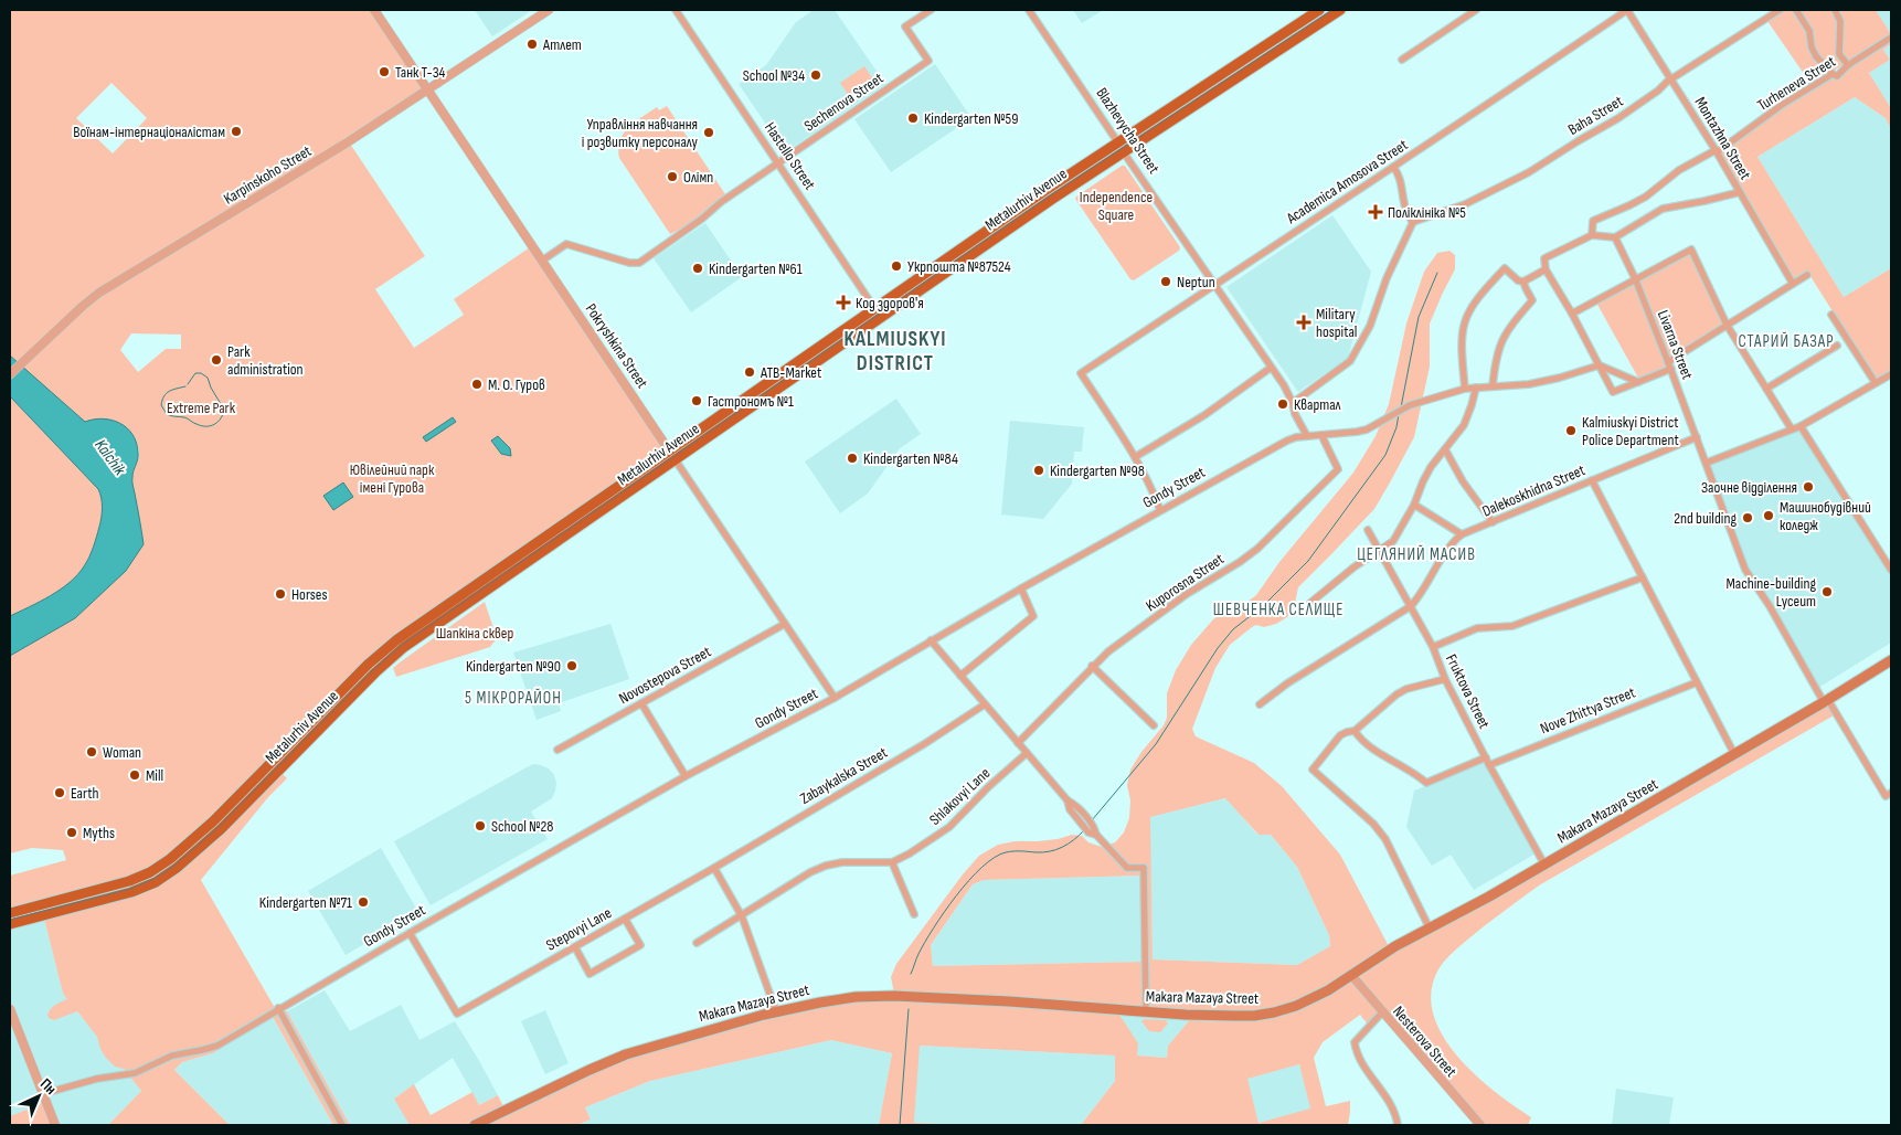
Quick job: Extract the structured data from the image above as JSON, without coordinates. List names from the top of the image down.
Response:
{
  "streets": {
    "main road": [
      "Blazhevycha Street",
      "Hastello Street",
      "Metalurhiv Avenue",
      "Pokryshkina Street",
      "Makara Mazaya Street"
    ],
    "street": [
      "Turheneva Street",
      "Sechenova Street",
      "Baha Street",
      "Montazhna Street",
      "Karpinskoho Street",
      "Academica Amosova Street",
      "Livarna Street",
      "Gondy Street",
      "Dalekoskhidna Street",
      "Kuporosna Street",
      "Novostepova Street",
      "Fruktova Street",
      "Nove Zhittya Street",
      "Zabaykalska Street",
      "Shlakovyi Lane",
      "Stepovyi Lane",
      "Nesterova Street"
    ]
  },
  "crossings": [
    ["Turheneva Street", "Montazhna Street"],
    ["Sechenova Street", "Hastello Street"],
    ["Sechenova Street", "Pokryshkina Street"],
    ["Baha Street", "Montazhna Street"],
    ["Blazhevycha Street", "Academica Amosova Street"],
    ["Blazhevycha Street", "Metalurhiv Avenue"],
    ["Blazhevycha Street", "Gondy Street"],
    ["Montazhna Street", "Academica Amosova Street"],
    ["Hastello Street", "Metalurhiv Avenue"],
    ["Karpinskoho Street", "Pokryshkina Street"],
    ["Metalurhiv Avenue", "Pokryshkina Street"],
    ["Livarna Street", "Dalekoskhidna Street"],
    ["Livarna Street", "Makara Mazaya Street"],
    ["Pokryshkina Street", "Gondy Street"],
    ["Pokryshkina Street", "Novostepova Street"],
    ["Gondy Street", "Kuporosna Street"],
    ["Gondy Street", "Stepovyi Lane"],
    ["Dalekoskhidna Street", "Fruktova Street"],
    ["Fruktova Street", "Nove Zhittya Street"],
    ["Fruktova Street", "Makara Mazaya Street"],
    ["Zabaykalska Street", "Stepovyi Lane"],
    ["Makara Mazaya Street", "Nesterova Street"]
  ],
  "districts": [
    "KALMIUSKYI DISTRICT",
    "СТАРИЙ БАЗАР",
    "ЦЕГЛЯНИЙ МАСИВ",
    "ШЕВЧЕНКА СЕЛИЩЕ",
    "5 МІКРОРАЙОН"
  ],
  "water": ["Kalchik"],
  "parks": [
    "Independence Square",
    "Extreme Park",
    "Ювілейний парк імені Гурова",
    "Шапкіна сквер"
  ],
  "places": {
    "other": [
      "Атлет",
      "Танк Т-34",
      "School №34",
      "Kindergarten №59",
      "Воїнам-інтернаціоналістам",
      "Управління навчання і розвитку персоналу",
      "Олімп",
      "Укрпошта №87524",
      "Kindergarten №61",
      "Neptun",
      "Park administration",
      "ATB-Market",
      "М. О. Гуров",
      "Гастрономъ №1",
      "Квартал",
      "Kalmiuskyi District Police Department",
      "Kindergarten №84",
      "Kindergarten №98",
      "Заочне відділення",
      "Машинобудівний коледж",
      "2nd building",
      "Machine-building Lyceum",
      "Horses",
      "Kindergarten №90",
      "Woman",
      "Mill",
      "Earth",
      "School №28",
      "Myths",
      "Kindergarten №71"
    ],
    "health": ["Поліклініка №5", "Код здоров'я", "Military hospital"]
  },
  "north": "top right"
}
